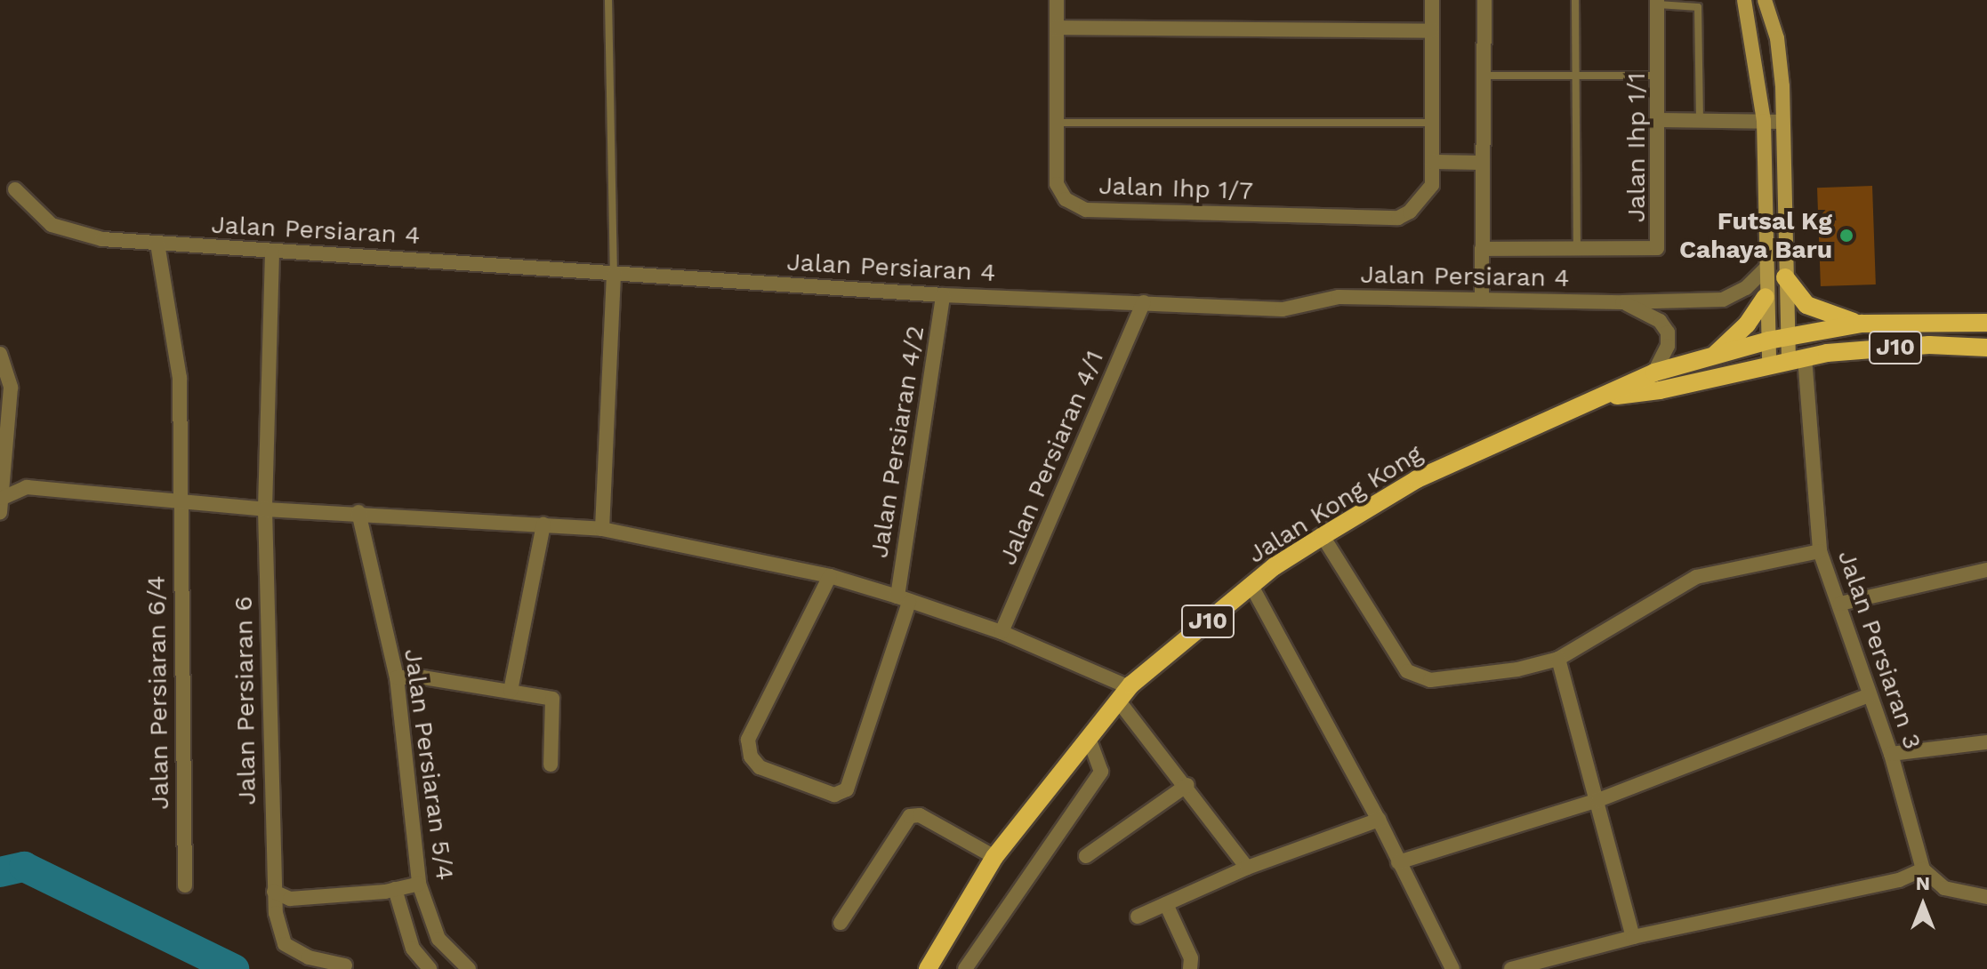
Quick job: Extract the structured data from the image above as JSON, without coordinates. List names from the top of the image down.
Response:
{
  "streets": {
    "main road": ["J10", "Jalan Kong Kong"],
    "street": [
      "Jalan Ihp 1/1",
      "Jalan Ihp 1/7",
      "Jalan Persiaran 4",
      "Jalan Persiaran 4/2",
      "Jalan Persiaran 4/1",
      "Jalan Persiaran 3",
      "Jalan Persiaran 6/4",
      "Jalan Persiaran 6",
      "Jalan Persiaran 5/4"
    ]
  },
  "crossings": [
    ["Jalan Persiaran 4", "Jalan Persiaran 4/2"],
    ["Jalan Persiaran 4", "Jalan Persiaran 4/1"],
    ["Jalan Persiaran 4", "Jalan Persiaran 6/4"],
    ["Jalan Persiaran 4", "Jalan Persiaran 6"],
    ["Jalan Kong Kong", "Jalan Persiaran 3"]
  ],
  "places": ["Futsal Kg Cahaya Baru"],
  "north": "top"
}
